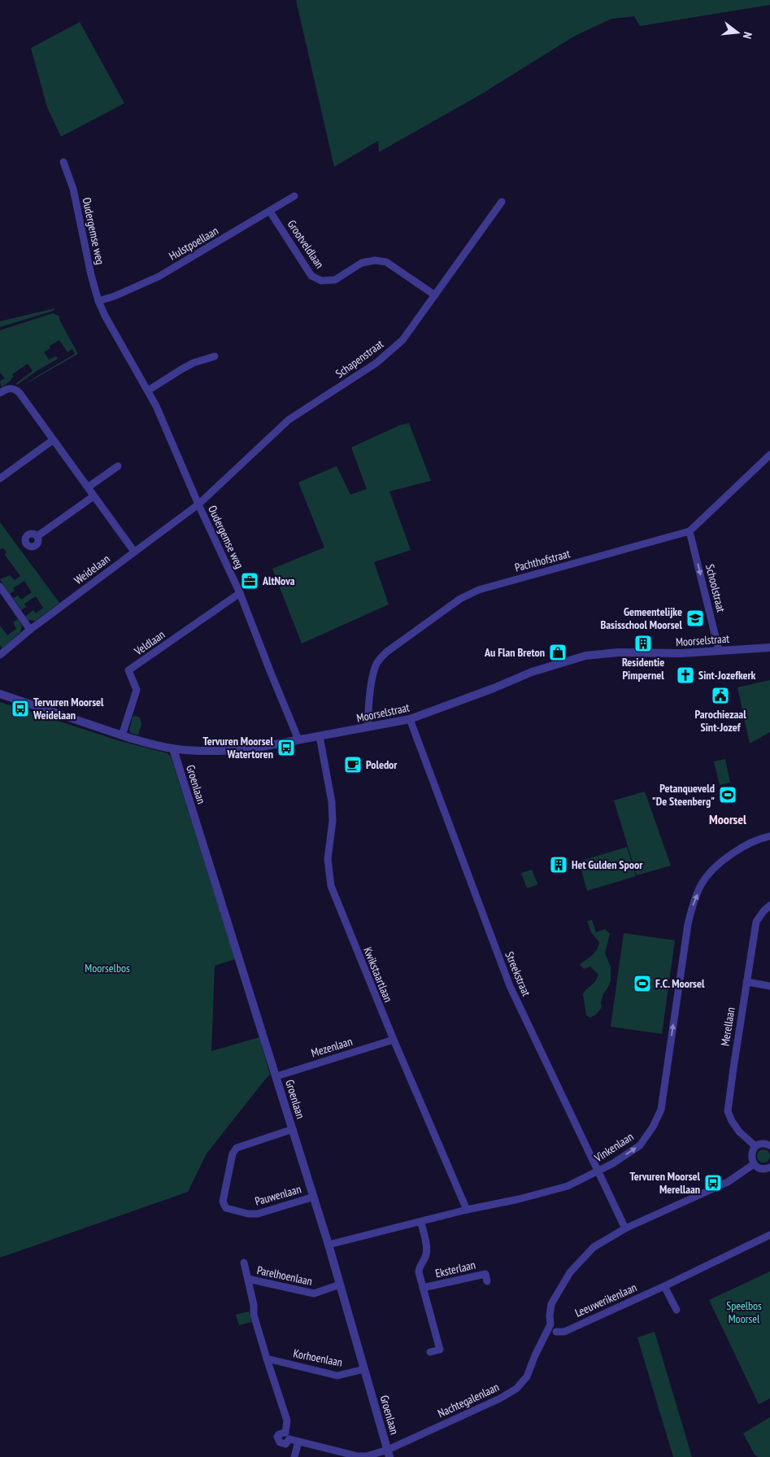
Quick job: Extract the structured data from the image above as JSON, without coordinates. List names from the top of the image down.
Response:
{
  "streets": {
    "street": [
      "Oudergemse weg",
      "Hulstpoellaan",
      "Grootveldlaan",
      "Schapenstraat",
      "Pachthofstraat",
      "Weidelaan",
      "Schoolstraat",
      "Moorselstraat",
      "Veldlaan",
      "Groenlaan",
      "Streekstraat",
      "Kwikstaartlaan",
      "Merellaan",
      "Mezenlaan",
      "Vinkenlaan",
      "Pauwenlaan",
      "Eksterlaan",
      "Parelhoenlaan",
      "Leeuwerikenlaan",
      "Korhoenlaan",
      "Nachtegalenlaan"
    ]
  },
  "crossings": [
    ["Oudergemse weg", "Hulstpoellaan"],
    ["Oudergemse weg", "Schapenstraat"],
    ["Oudergemse weg", "Weidelaan"],
    ["Oudergemse weg", "Moorselstraat"],
    ["Oudergemse weg", "Veldlaan"],
    ["Hulstpoellaan", "Grootveldlaan"],
    ["Grootveldlaan", "Schapenstraat"],
    ["Schapenstraat", "Weidelaan"],
    ["Pachthofstraat", "Schoolstraat"],
    ["Pachthofstraat", "Moorselstraat"],
    ["Schoolstraat", "Moorselstraat"],
    ["Moorselstraat", "Veldlaan"],
    ["Moorselstraat", "Groenlaan"],
    ["Moorselstraat", "Streekstraat"],
    ["Moorselstraat", "Kwikstaartlaan"],
    ["Groenlaan", "Mezenlaan"],
    ["Groenlaan", "Vinkenlaan"],
    ["Groenlaan", "Pauwenlaan"],
    ["Groenlaan", "Parelhoenlaan"],
    ["Groenlaan", "Korhoenlaan"],
    ["Groenlaan", "Nachtegalenlaan"],
    ["Streekstraat", "Vinkenlaan"],
    ["Streekstraat", "Nachtegalenlaan"],
    ["Kwikstaartlaan", "Mezenlaan"],
    ["Kwikstaartlaan", "Vinkenlaan"],
    ["Parelhoenlaan", "Korhoenlaan"],
    ["Parelhoenlaan", "Nachtegalenlaan"],
    ["Leeuwerikenlaan", "Nachtegalenlaan"],
    ["Korhoenlaan", "Nachtegalenlaan"]
  ],
  "one_way": ["Schoolstraat", "Vinkenlaan"],
  "districts": ["Moorsel"],
  "parks": ["Moorselbos", "Speelbos Moorsel"],
  "places": {
    "office": ["AltNova"],
    "school or university": ["Gemeentelijke Basisschool Moorsel"],
    "building": ["Residentie Pimpernel", "Het Gulden Spoor"],
    "shop": ["Au Flan Breton"],
    "church": ["Sint-Jozefkerk"],
    "public building": ["Parochiezaal Sint-Jozef"],
    "bus stop": ["Tervuren Moorsel Weidelaan", "Tervuren Moorsel Watertoren", "Tervuren Moorsel Merellaan"],
    "cafe": ["Poledor"],
    "sports": ["Petanqueveld \"De Steenberg\"", "F.C. Moorsel"]
  },
  "north": "right"
}
